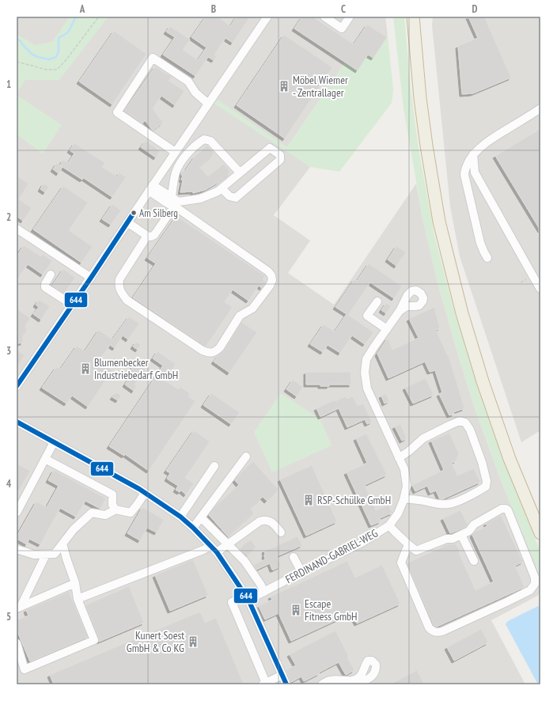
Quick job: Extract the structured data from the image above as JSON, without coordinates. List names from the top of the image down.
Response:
{
  "streets": {
    "street": ["FERDINAND-GABRIEL-WEG"]
  },
  "places": {
    "building": [
      "Möbel Wiemer - Zentrallager",
      "Blumenbecker Industriebedarf GmbH",
      "RSP-Schülke GmbH",
      "Escape Fitness GmbH",
      "Kunert Soest GmbH & Co KG"
    ],
    "other": ["Am Silberg"]
  },
  "lines": ["transit line 644"],
  "grid": {
    "columns": [
      "A",
      "B",
      "C",
      "D"
    ],
    "rows": [
      "1",
      "2",
      "3",
      "4",
      "5"
    ]
  }
}
